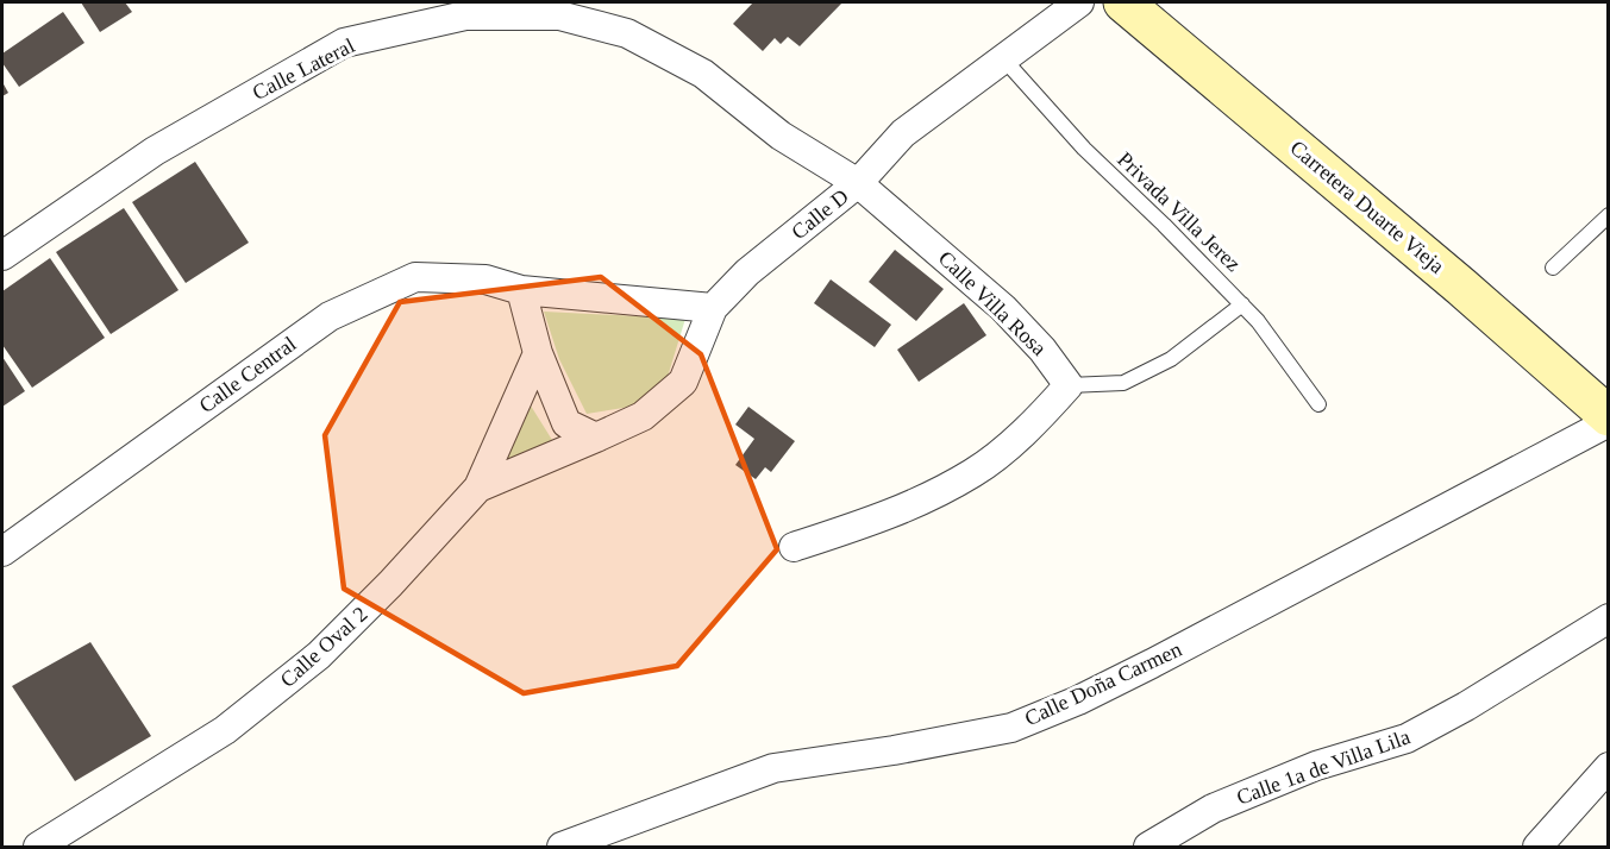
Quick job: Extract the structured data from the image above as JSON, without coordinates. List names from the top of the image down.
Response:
{
  "streets": {
    "main road": ["Carretera Duarte Vieja"],
    "street": [
      "Calle Lateral",
      "Calle D",
      "Calle Villa Rosa",
      "Calle Central",
      "Calle Oval 2",
      "Calle Doña Carmen",
      "Calle 1a de Villa Lila"
    ],
    "lane": ["Privada Villa Jerez"]
  },
  "crossings": [
    ["Calle Lateral", "Calle D"],
    ["Calle Lateral", "Calle Villa Rosa"],
    ["Carretera Duarte Vieja", "Calle Doña Carmen"],
    ["Privada Villa Jerez", "Calle D"],
    ["Calle D", "Calle Villa Rosa"],
    ["Calle D", "Calle Oval 2"]
  ]
}
